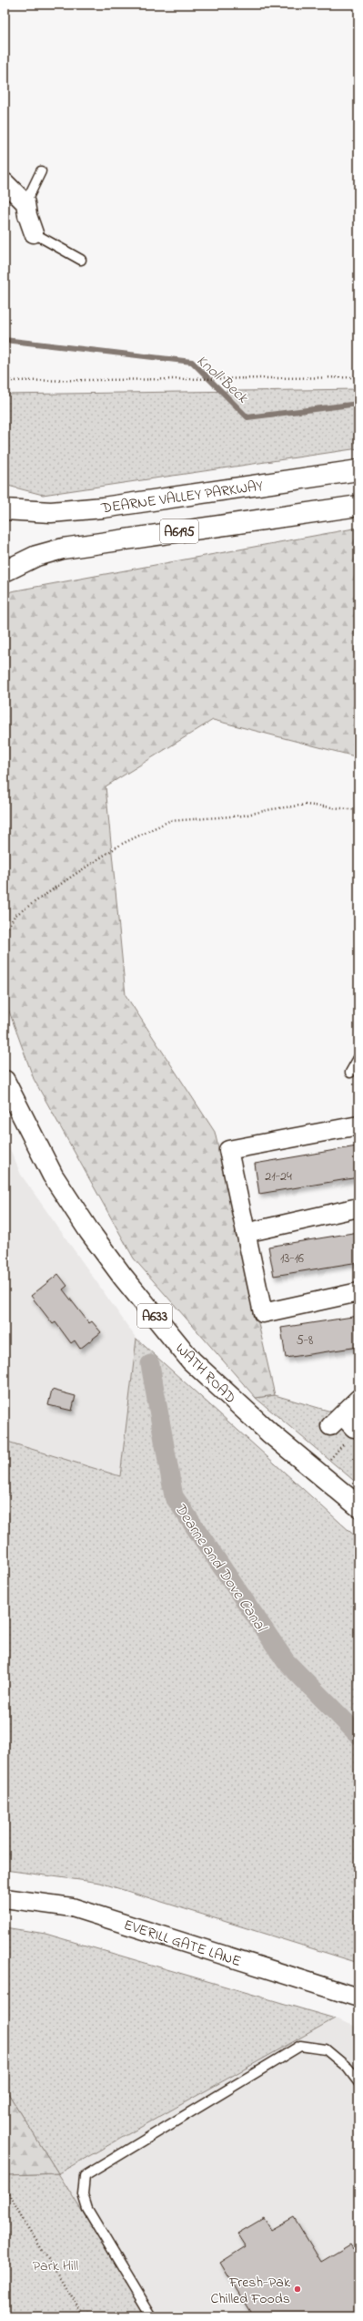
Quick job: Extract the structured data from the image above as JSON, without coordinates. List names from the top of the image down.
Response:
{
  "streets": {
    "main road": [
      "DEARNE VALLEY PARKWAY",
      "A6195",
      "A633",
      "WATH ROAD"
    ],
    "street": ["EVERILL GATE LANE"]
  },
  "water": ["Knoll Beck", "Dearne and Dove Canal"],
  "parks": ["Park Hill"],
  "places": ["Fresh-Pak Chilled Foods"],
  "house_numbers": ["21-24", "13-16", "5-8"]
}
